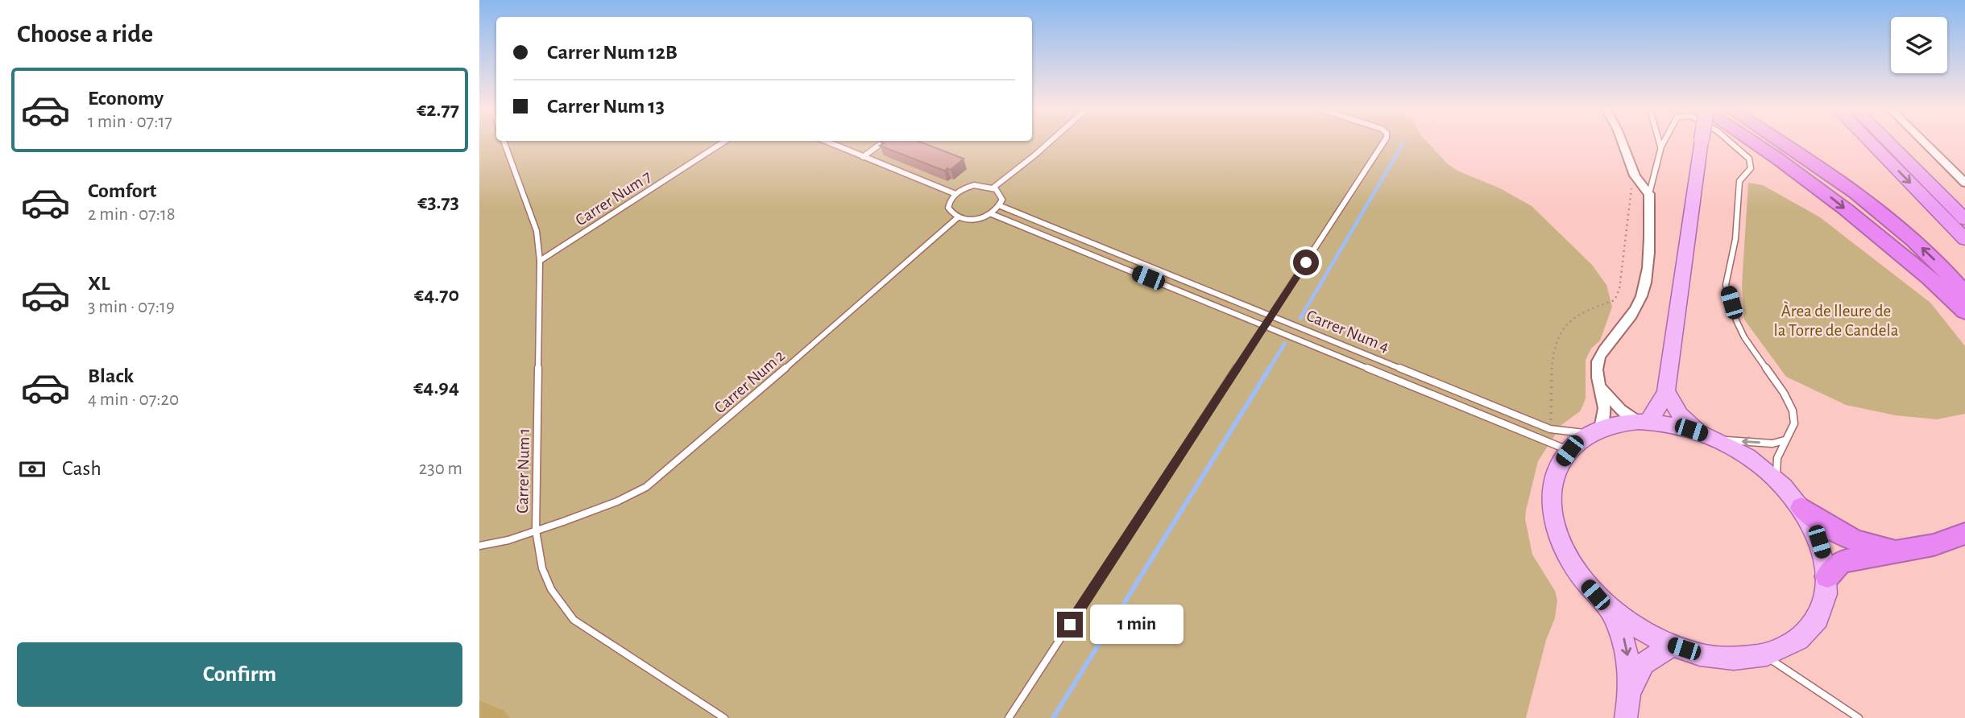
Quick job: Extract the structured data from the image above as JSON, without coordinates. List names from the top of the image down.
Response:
{
  "streets": {
    "lane": [
      "Carrer Num 7",
      "Carrer Num 4",
      "Carrer Num 2",
      "Carrer Num 1"
    ]
  },
  "crossings": [
    ["Carrer Num 7", "Carrer Num 1"],
    ["Carrer Num 4", "Carrer Num 2"],
    ["Carrer Num 2", "Carrer Num 1"]
  ],
  "parks": ["Àrea de lleure de la Torre de Candela"],
  "page": {
    "heading": "Choose a ride",
    "banner": ["Carrer Num 12B", "Carrer Num 13"],
    "list": [
      {
        "name": "Economy",
        "note": "1 min · 07:17",
        "value": "€2.77"
      },
      {
        "name": "Comfort",
        "note": "2 min · 07:18",
        "value": "€3.73"
      },
      {
        "name": "XL",
        "note": "3 min · 07:19",
        "value": "€4.70"
      },
      {
        "name": "Black",
        "note": "4 min · 07:20",
        "value": "€4.94"
      }
    ],
    "pay": ["Cash", "230 m"],
    "bubble": "1 min",
    "buttons": "Confirm"
  }
}
